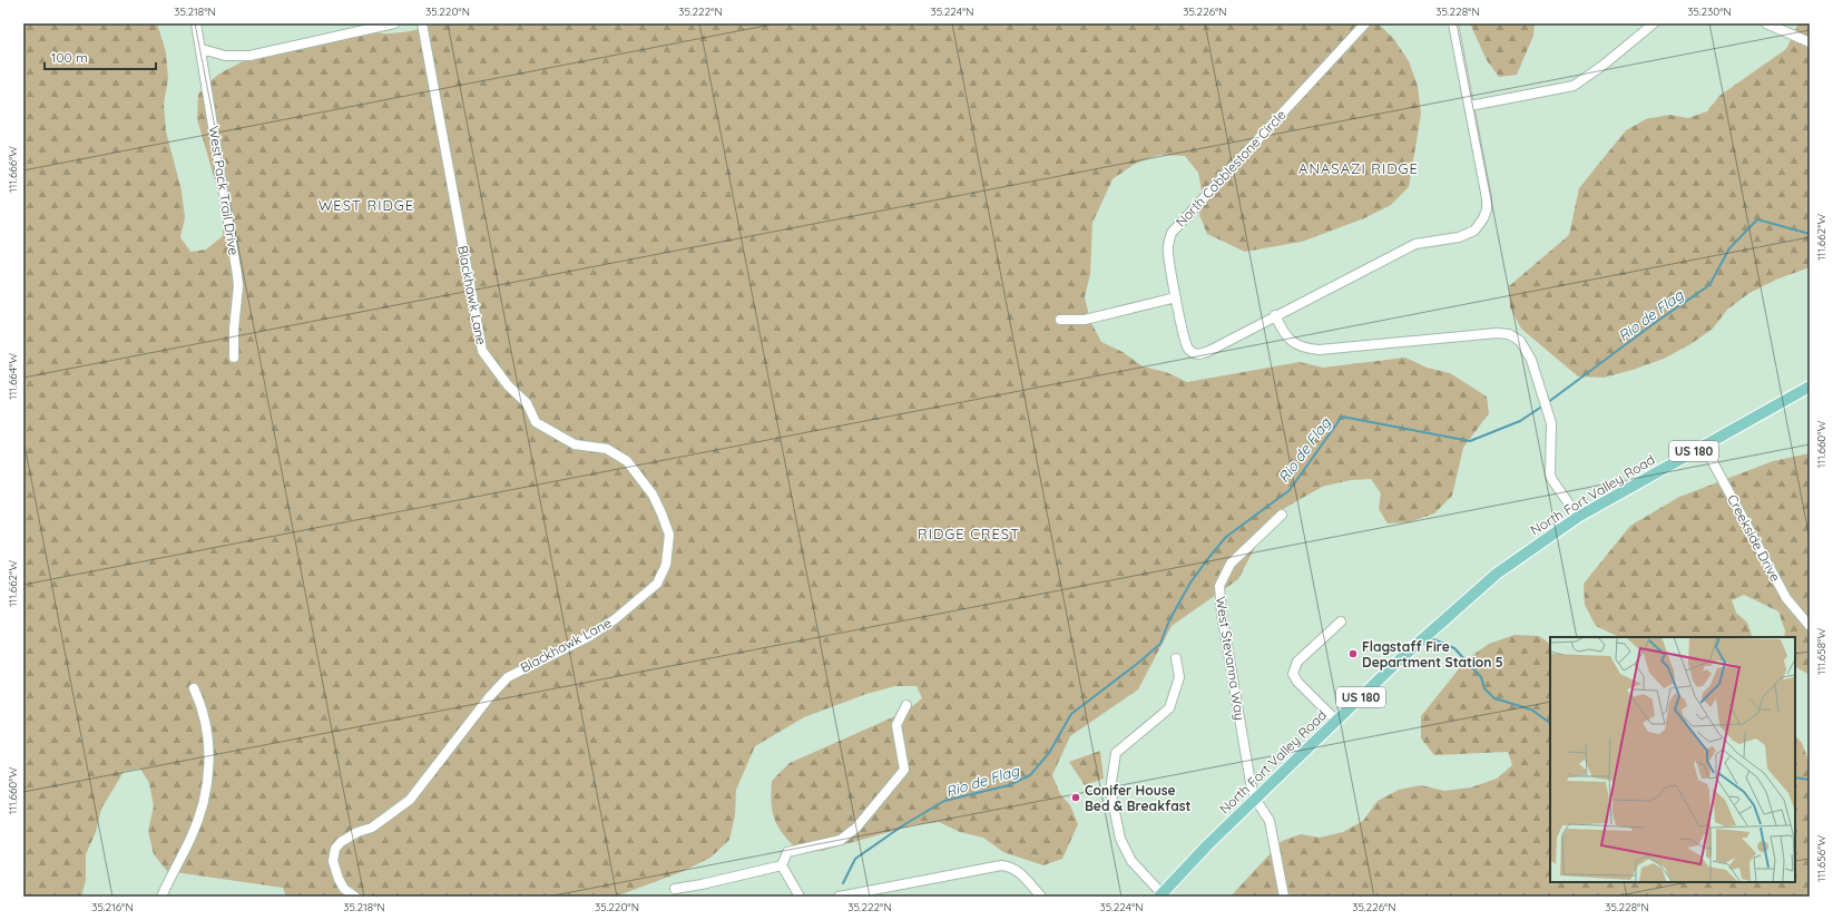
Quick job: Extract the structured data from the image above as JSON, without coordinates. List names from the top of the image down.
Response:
{
  "streets": {
    "main road": ["US 180", "North Fort Valley Road"],
    "street": [
      "North Cobblestone Circle",
      "West Pack Trail Drive",
      "Blackhawk Lane",
      "Creekside Drive",
      "West Stevanna Way"
    ]
  },
  "crossings": [
    ["North Fort Valley Road", "Creekside Drive"],
    ["North Fort Valley Road", "West Stevanna Way"]
  ],
  "districts": ["ANASAZI RIDGE", "WEST RIDGE", "RIDGE CREST"],
  "water": ["Rio de Flag"],
  "places": ["Flagstaff Fire Department Station 5", "Conifer House Bed & Breakfast"],
  "scale_bar": "100 m",
  "coordinates": [
    "35.218°N",
    "35.220°N",
    "35.222°N",
    "35.224°N",
    "35.226°N",
    "35.228°N",
    "35.230°N",
    "111.666°W",
    "111.662°W",
    "111.664°W",
    "111.660°W",
    "111.658°W",
    "111.656°W",
    "35.216°N"
  ]
}
